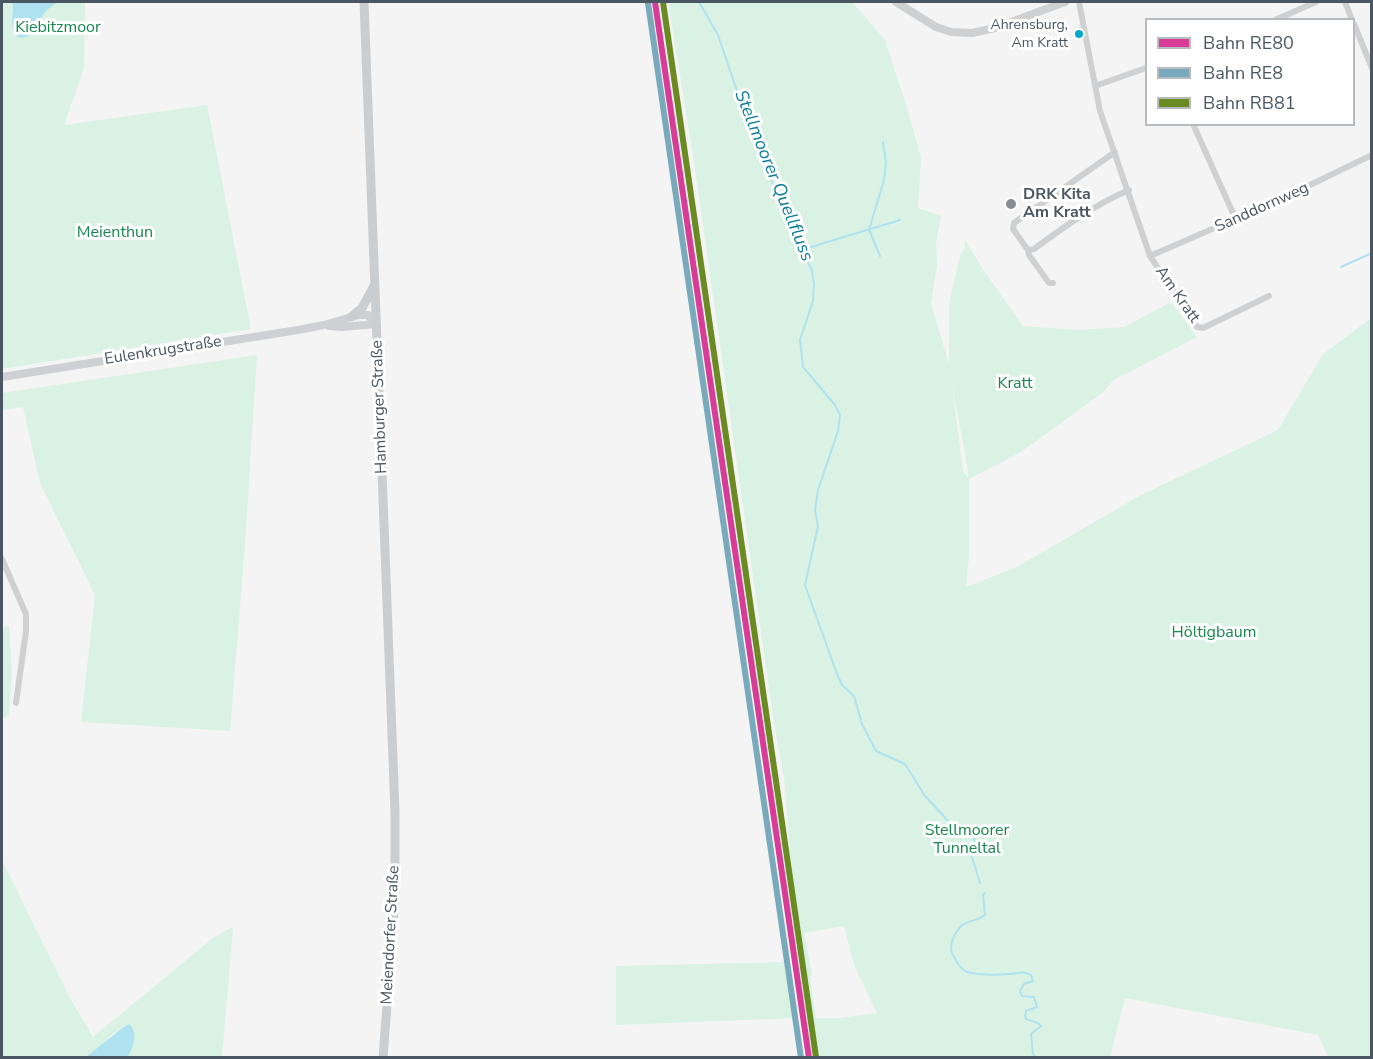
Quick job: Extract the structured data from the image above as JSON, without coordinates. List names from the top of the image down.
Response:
{
  "streets": {
    "main road": ["Eulenkrugstraße", "Hamburger Straße", "Meiendorfer Straße"],
    "street": ["Sanddornweg", "Am Kratt"]
  },
  "crossings": [
    ["Sanddornweg", "Am Kratt"],
    ["Eulenkrugstraße", "Hamburger Straße"],
    ["Hamburger Straße", "Meiendorfer Straße"]
  ],
  "water": ["Stellmoorer Quellfluss"],
  "parks": [
    "Kiebitzmoor",
    "Meienthun",
    "Kratt",
    "Höltigbaum",
    "Stellmoorer Tunneltal"
  ],
  "places": ["Ahrensburg, Am Kratt", "DRK Kita Am Kratt"],
  "lines": ["rail line RE80", "rail line RB81", "rail line RE8"],
  "legend": ["Bahn RE80", "Bahn RE8", "Bahn RB81"]
}
